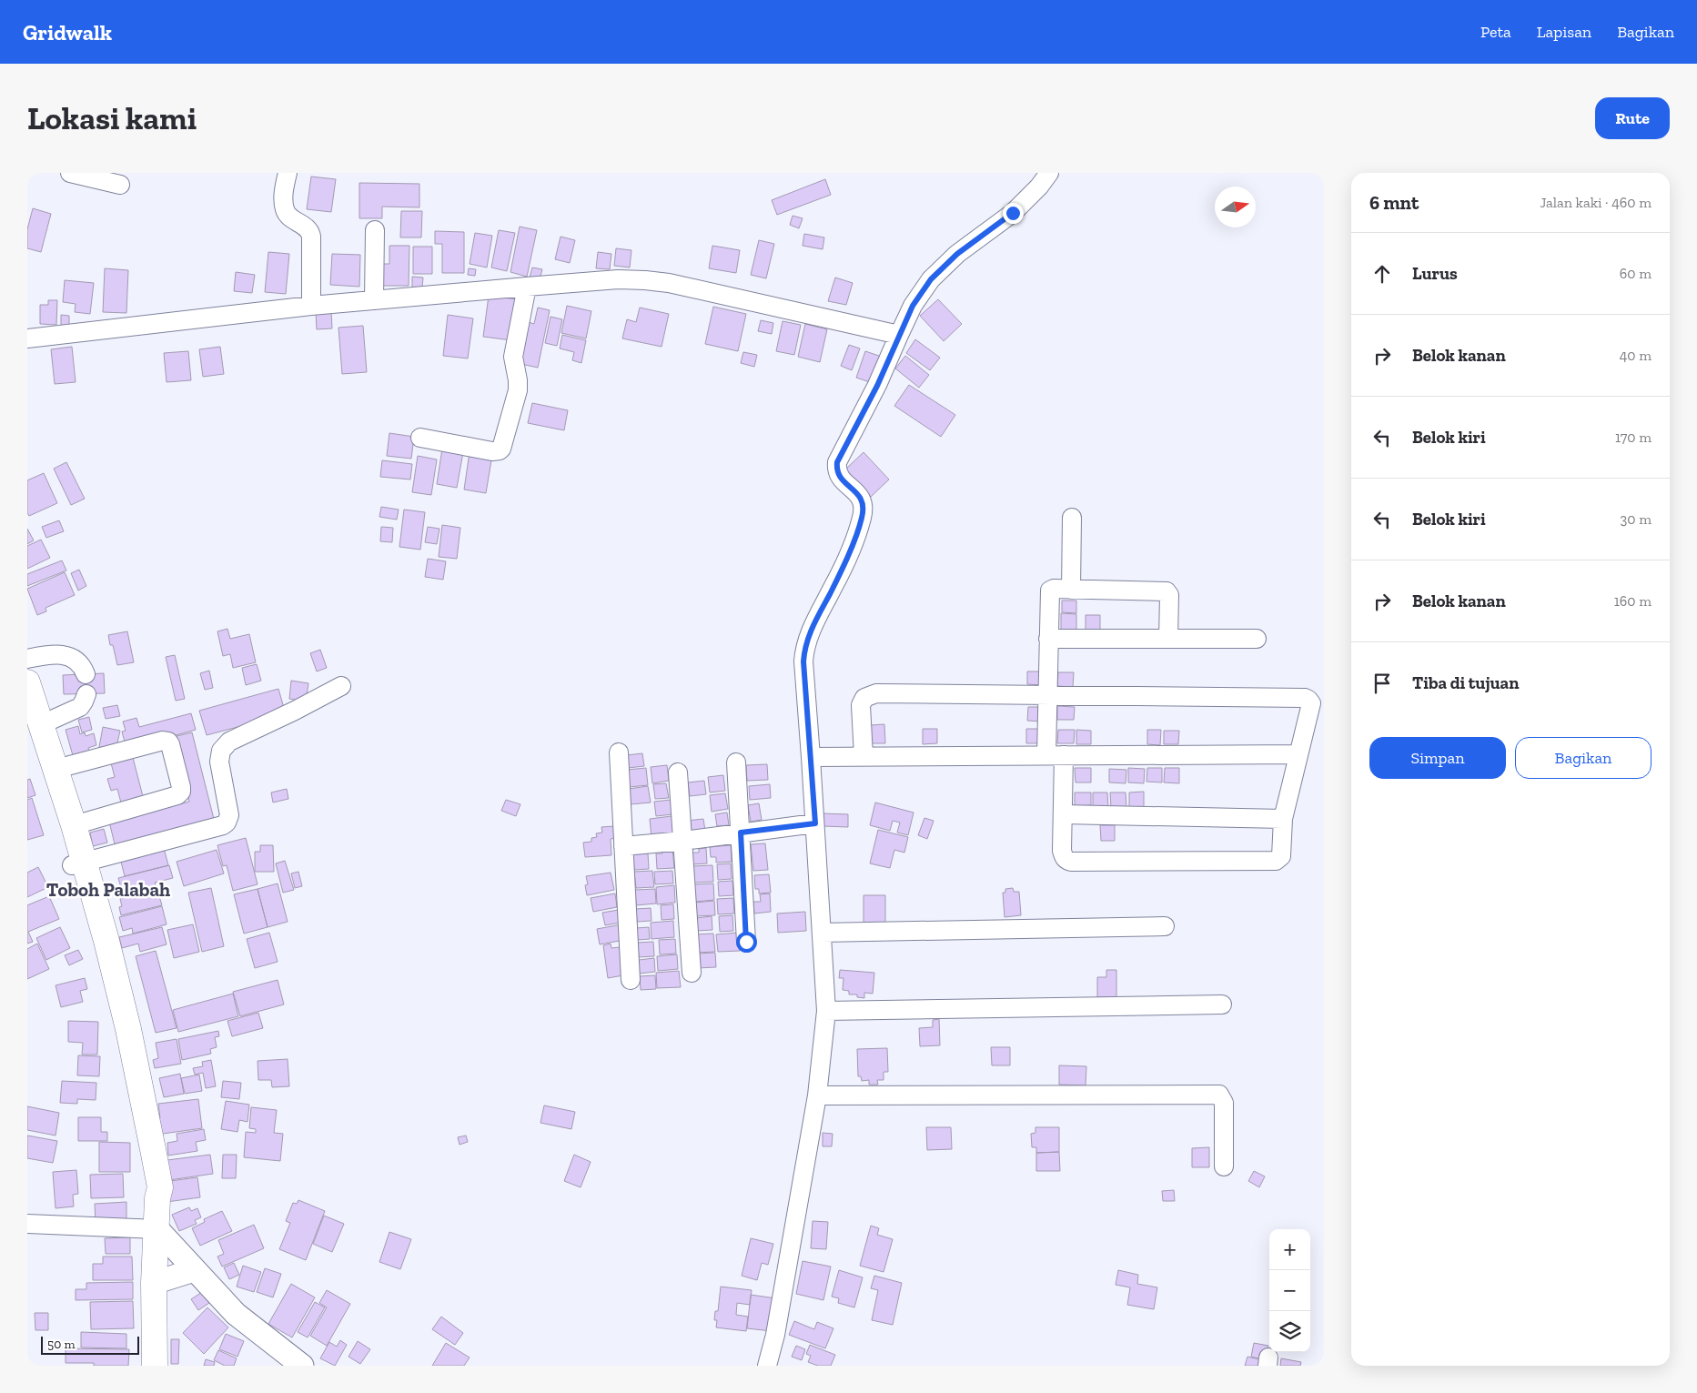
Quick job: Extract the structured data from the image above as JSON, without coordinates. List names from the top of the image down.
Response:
{
  "districts": ["Toboh Palabah"],
  "scale_bar": "50 m",
  "north": "right",
  "page": {
    "header": "Gridwalk",
    "nav": ["Peta", "Lapisan", "Bagikan"],
    "buttons": [
      "Rute",
      ["Simpan", "Bagikan"]
    ],
    "title": "Lokasi kami",
    "heading": ["6 mnt", "Jalan kaki · 460 m"],
    "list": [
      ["Lurus", "60 m"],
      ["Belok kanan", "40 m"],
      ["Belok kiri", "170 m"],
      ["Belok kiri", "30 m"],
      ["Belok kanan", "160 m"],
      "Tiba di tujuan"
    ],
    "map_buttons": ["+", "−"],
    "scale": "50 m"
  }
}
